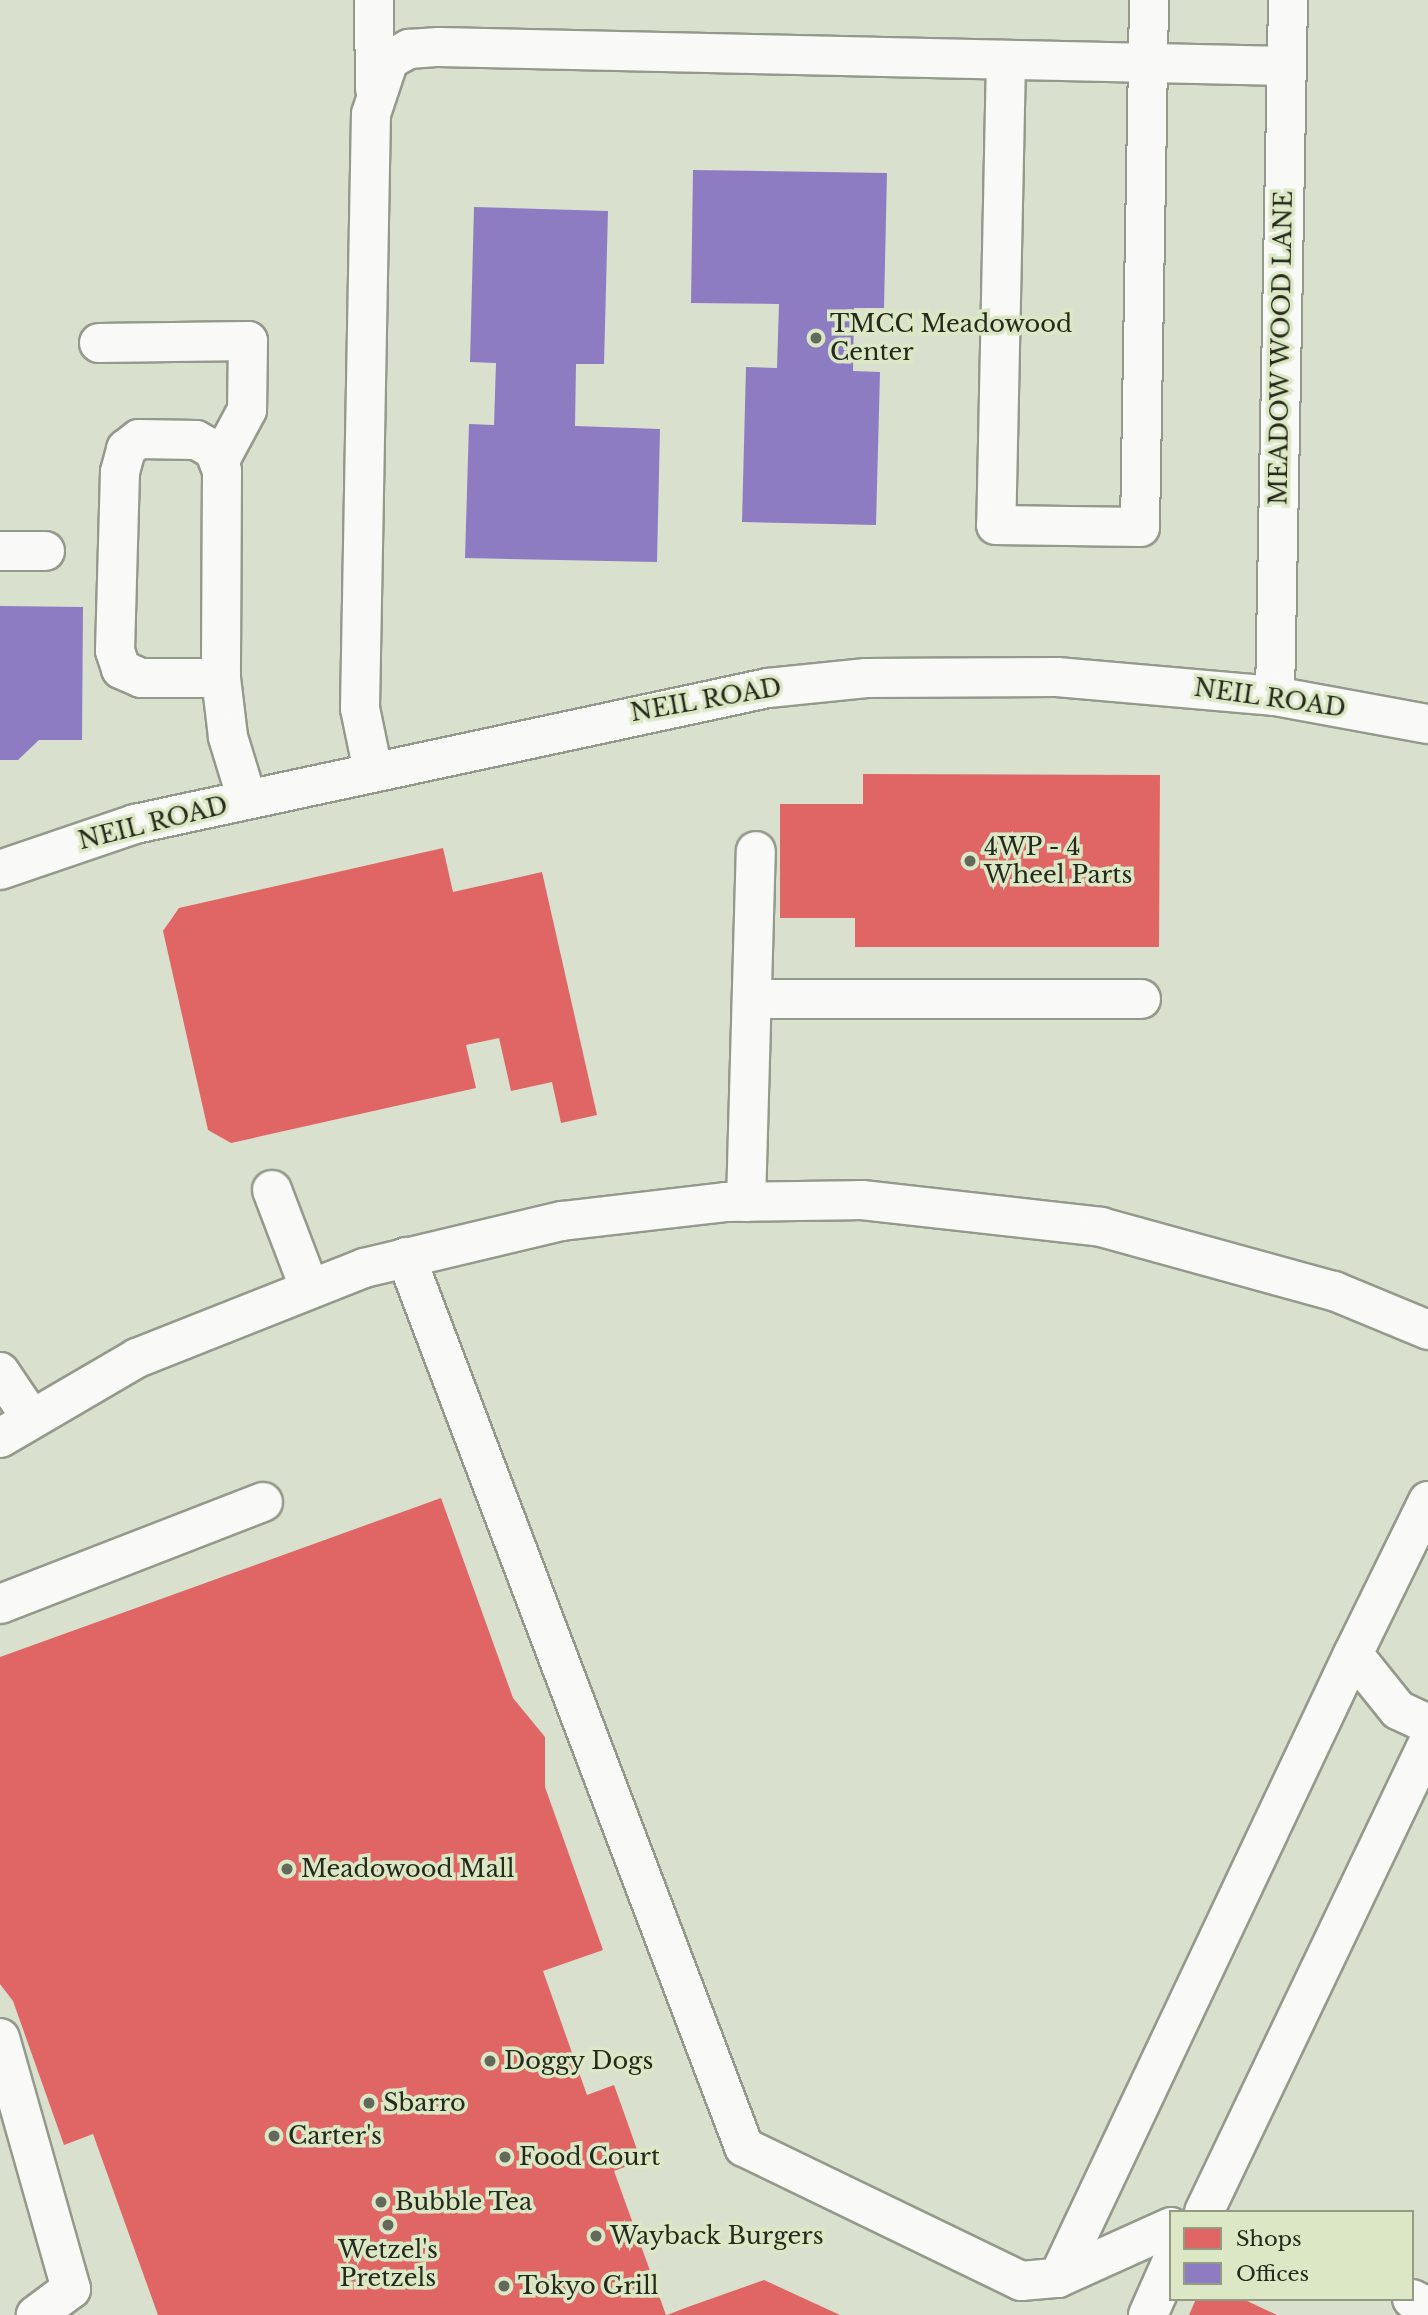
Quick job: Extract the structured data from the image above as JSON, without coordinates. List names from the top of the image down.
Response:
{
  "streets": {
    "street": ["MEADOW WOOD LANE", "NEIL ROAD"]
  },
  "crossings": [
    ["MEADOW WOOD LANE", "NEIL ROAD"]
  ],
  "places": [
    "TMCC Meadowood Center",
    "4WP - 4 Wheel Parts",
    "Meadowood Mall",
    "Doggy Dogs",
    "Sbarro",
    "Carter's",
    "Food Court",
    "Bubble Tea",
    "Wetzel's Pretzels",
    "Wayback Burgers",
    "Tokyo Grill"
  ],
  "legend": ["Shops", "Offices"]
}
